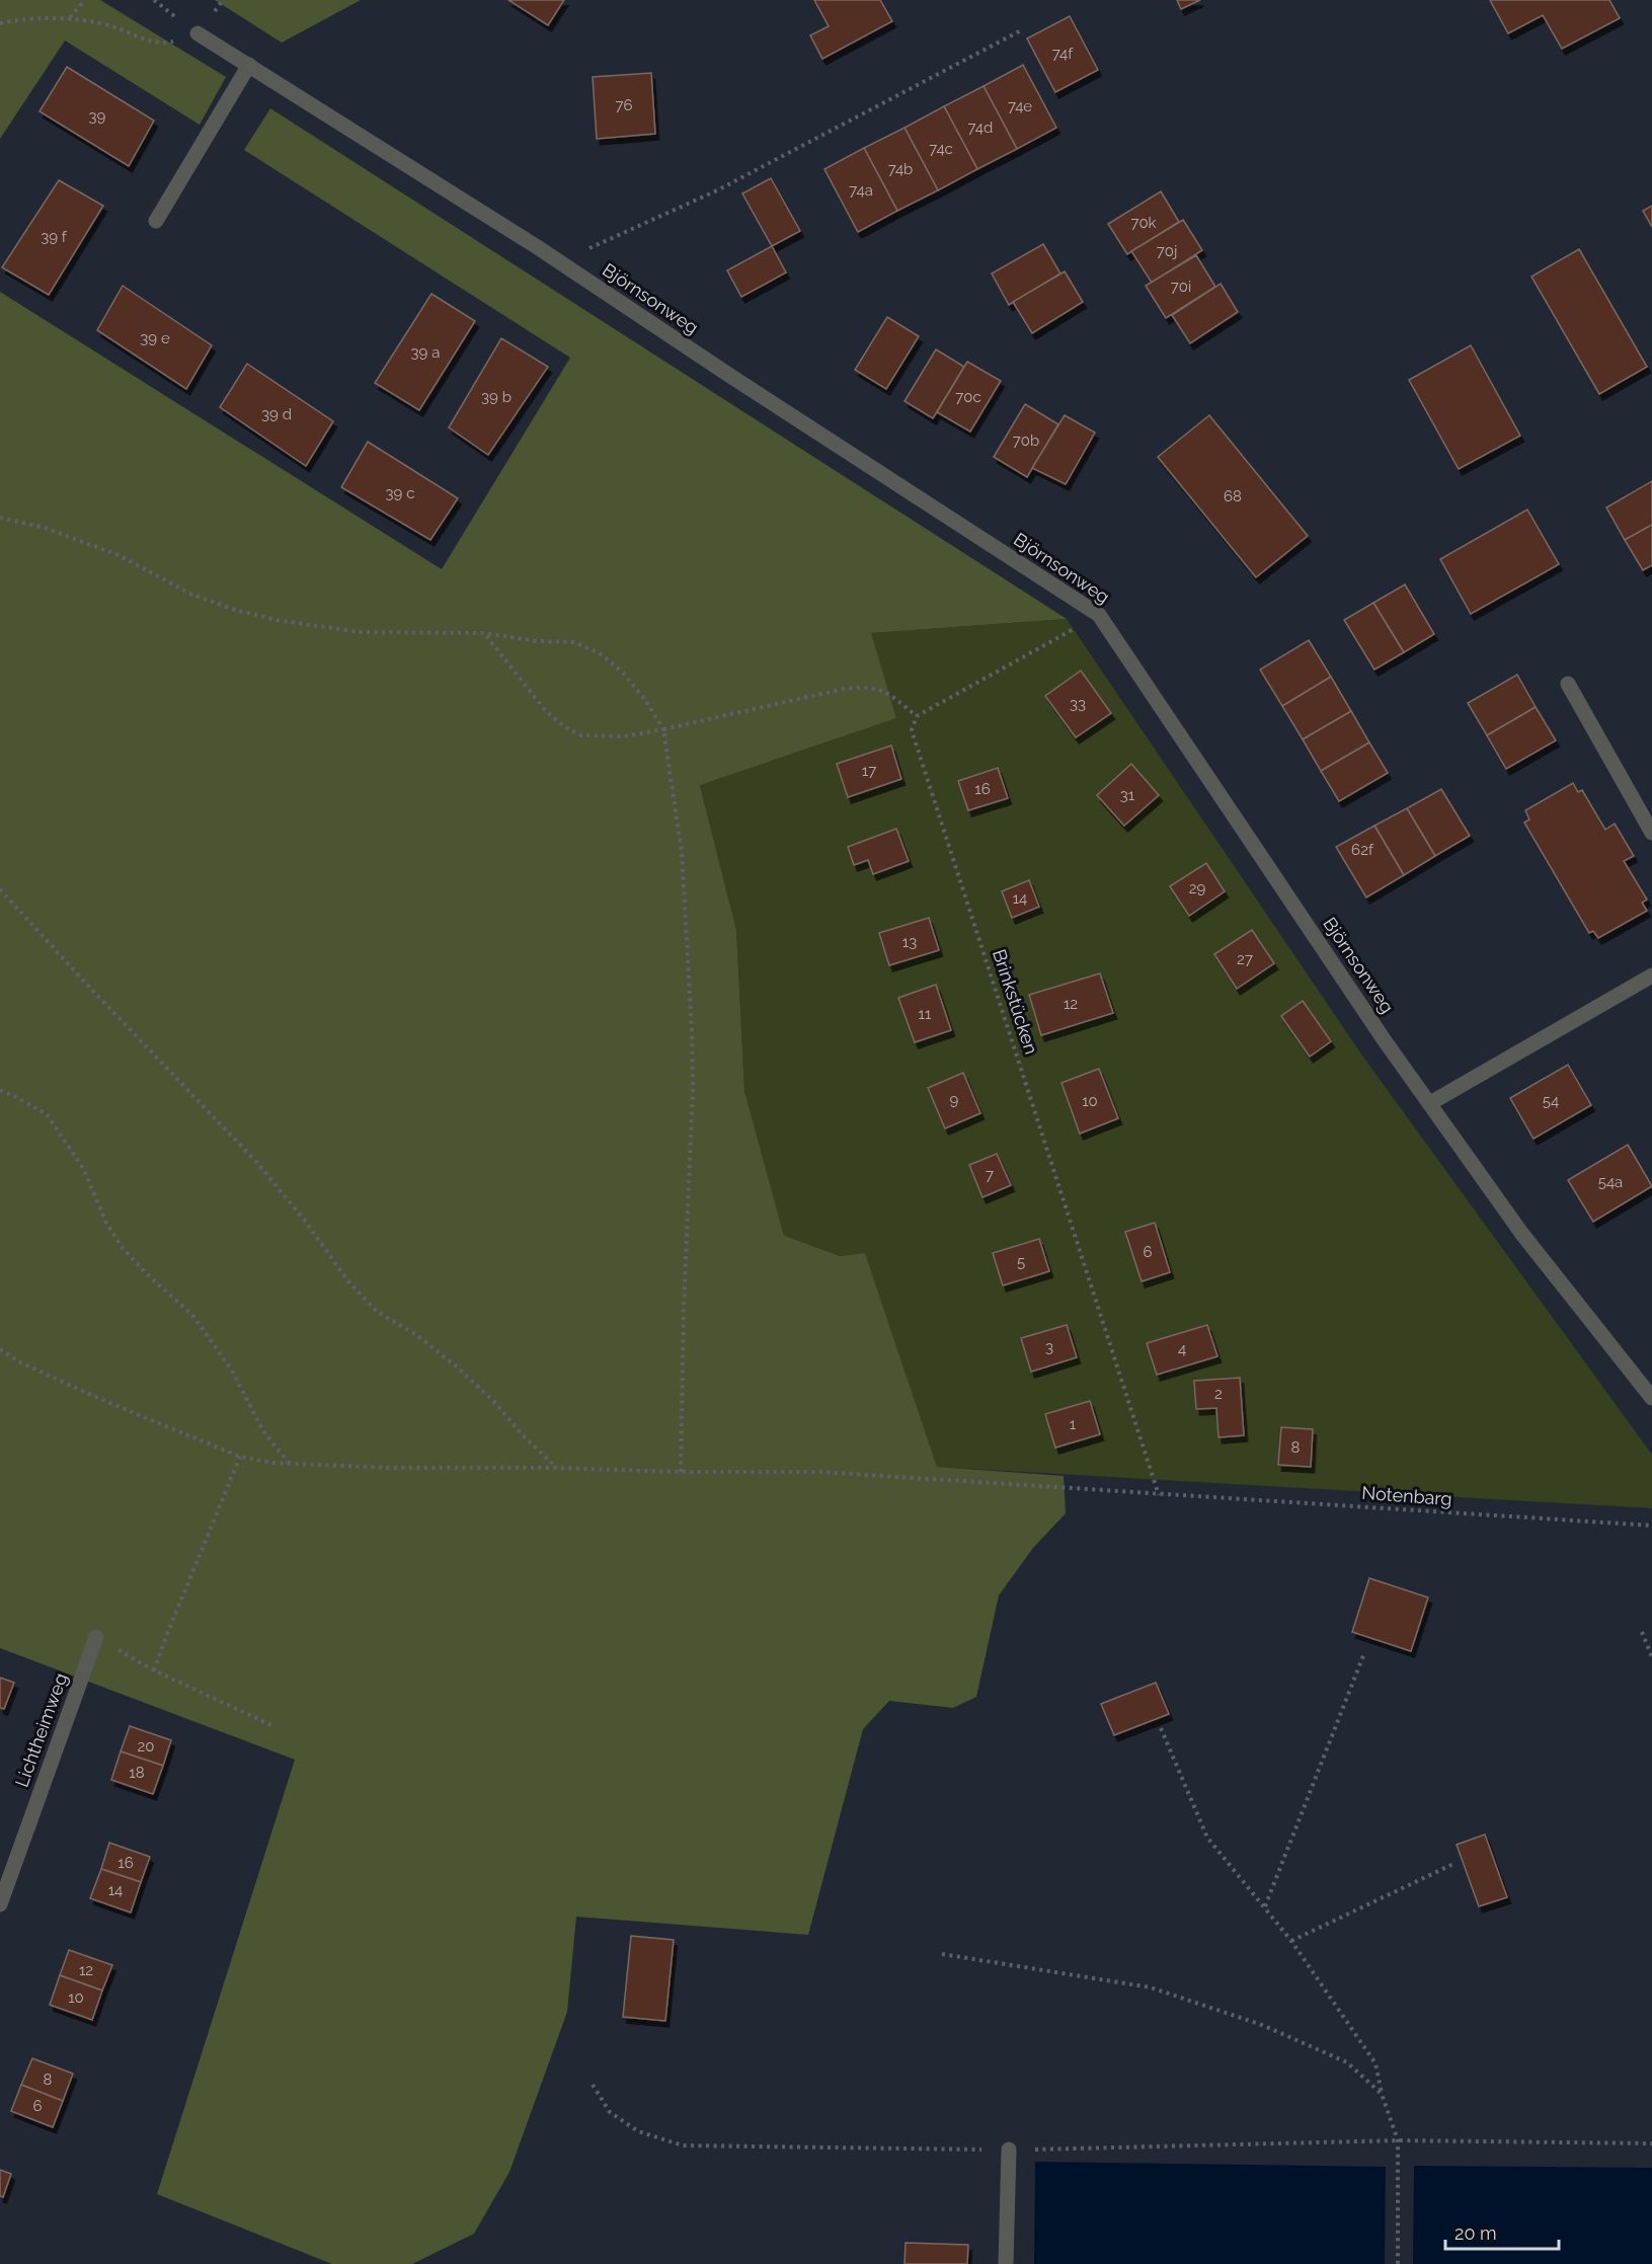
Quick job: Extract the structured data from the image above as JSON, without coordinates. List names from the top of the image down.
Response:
{
  "streets": {
    "street": ["Björnsonweg", "Lichtheimweg"],
    "path": ["Brinkstücken", "Notenbarg"]
  },
  "crossings": [
    ["Brinkstücken", "Notenbarg"]
  ],
  "house_numbers": [
    "74f",
    "76",
    "74e",
    "39",
    "74d",
    "74c",
    "74b",
    "74a",
    "70k",
    "39 f",
    "70j",
    "70i",
    "39 e",
    "39 a",
    "39 b",
    "70c",
    "39 d",
    "70b",
    "39 c",
    "68",
    "33",
    "17",
    "16",
    "31",
    "62f",
    "29",
    "14",
    "13",
    "27",
    "12",
    "11",
    "9",
    "10",
    "54",
    "7",
    "54a",
    "6",
    "5",
    "3",
    "4",
    "2",
    "1",
    "8",
    "20",
    "18",
    "16",
    "14",
    "12",
    "10",
    "8",
    "6"
  ],
  "scale_bar": "20 m"
}
